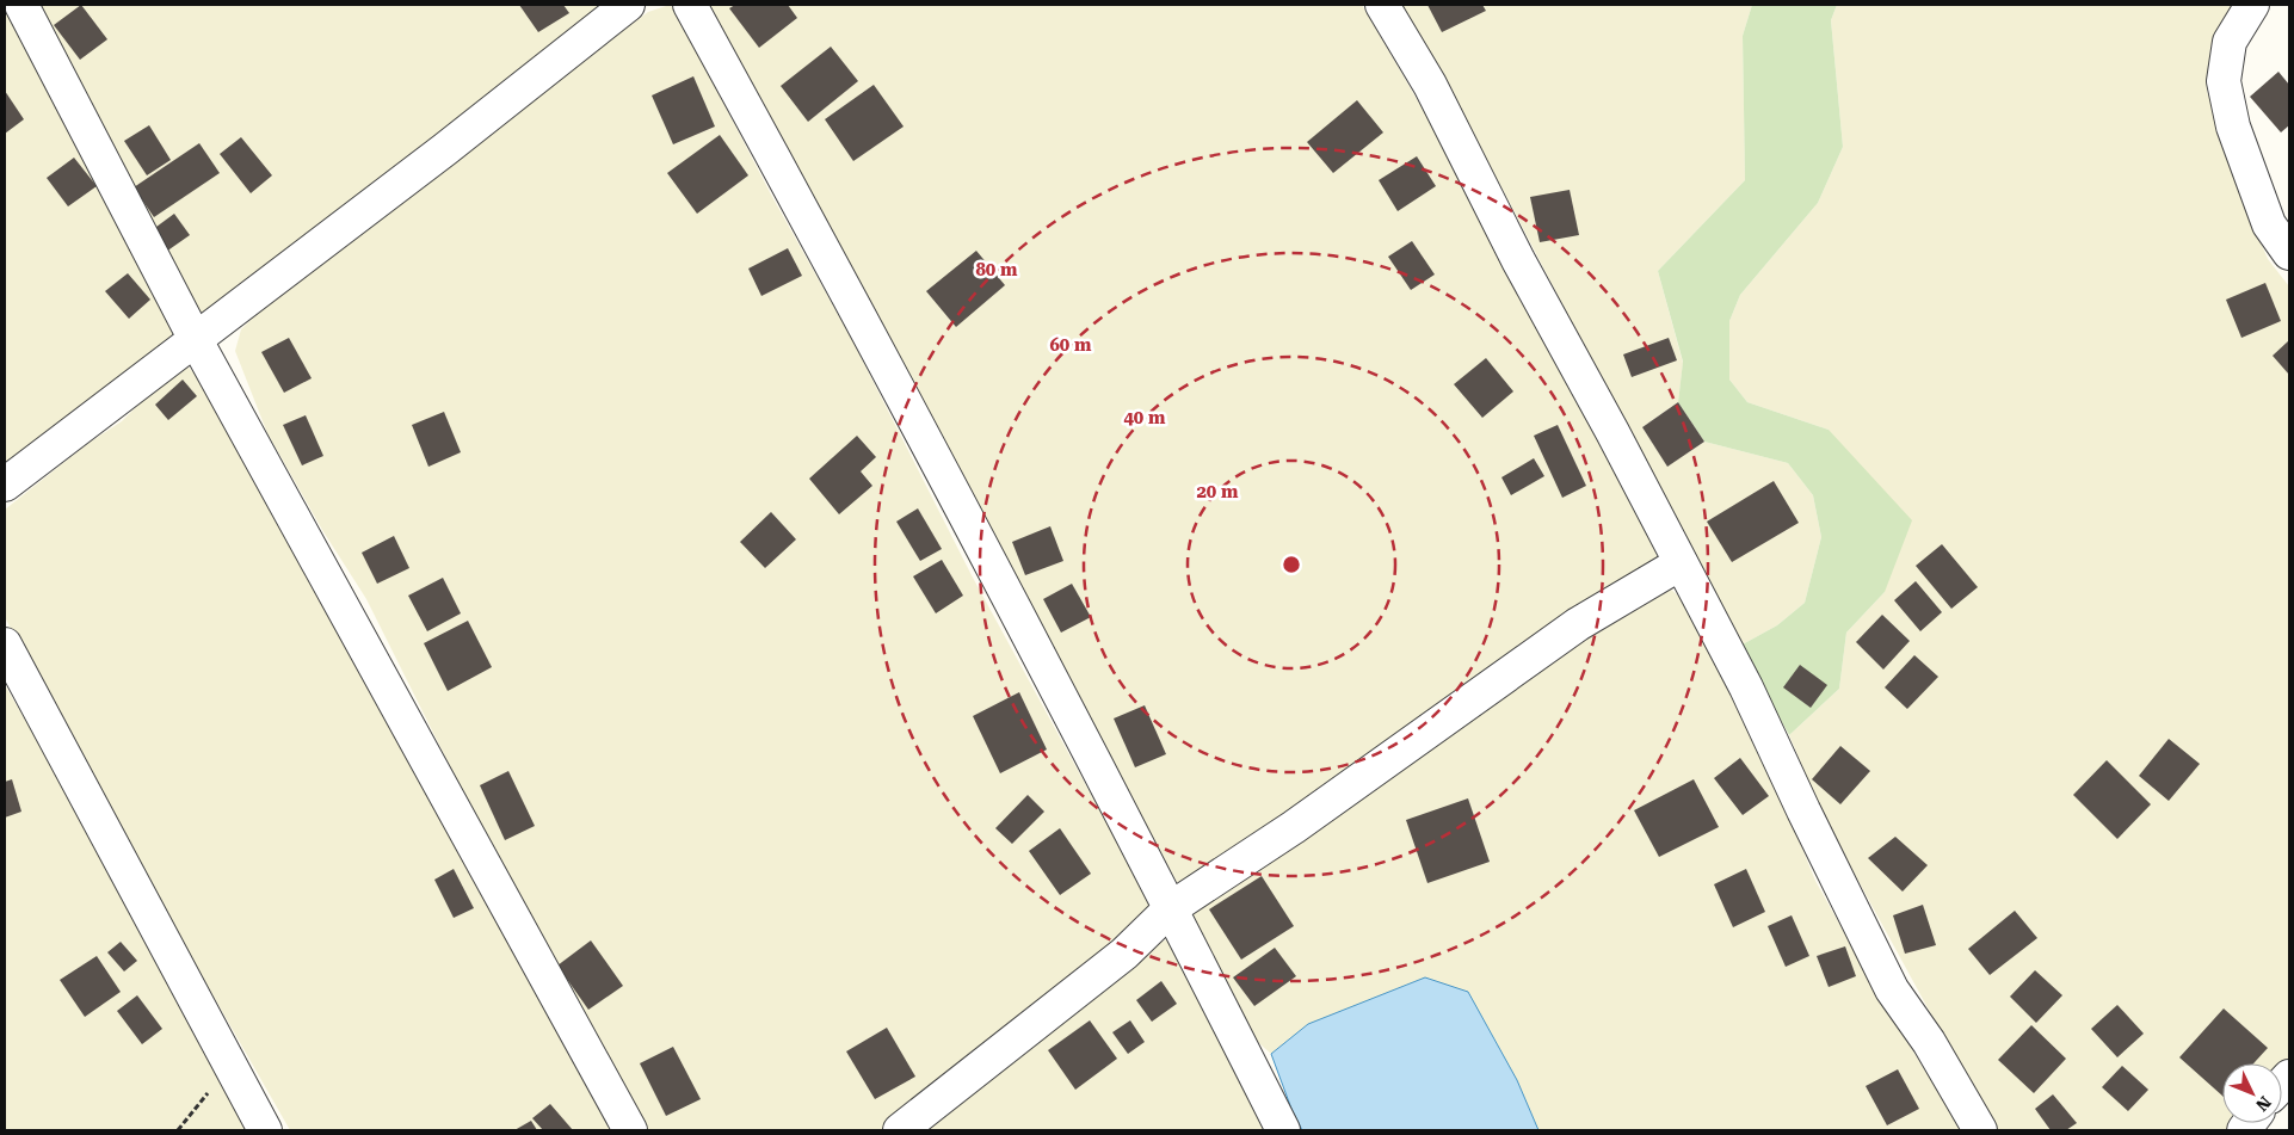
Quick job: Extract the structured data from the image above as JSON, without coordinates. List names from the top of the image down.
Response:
{
  "north": "bottom right",
  "rings": [
    "80 m",
    "60 m",
    "40 m",
    "20 m"
  ]
}
